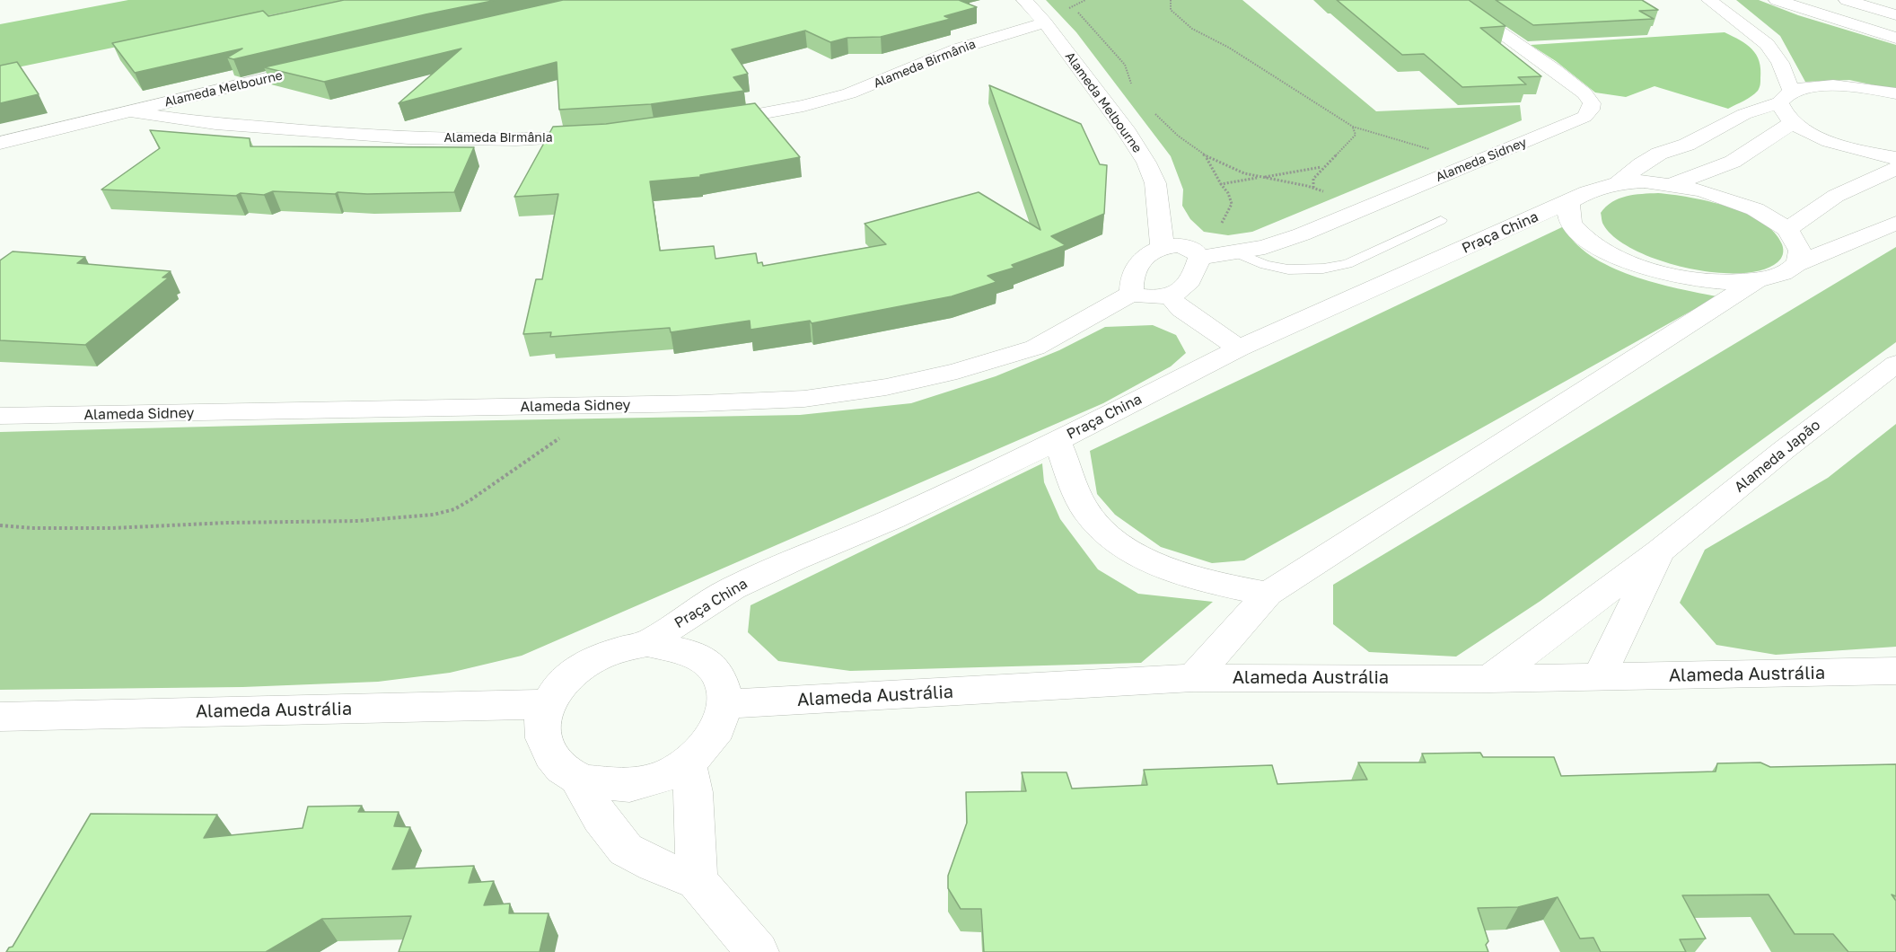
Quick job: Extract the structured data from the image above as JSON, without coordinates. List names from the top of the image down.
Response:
{
  "streets": {
    "street": [
      "Alameda Birmânia",
      "Alameda Melbourne",
      "Alameda Sidney",
      "Praça China",
      "Alameda Japão",
      "Alameda Austrália"
    ]
  },
  "crossings": [
    ["Alameda Birmânia", "Alameda Melbourne"],
    ["Alameda Melbourne", "Alameda Sidney"],
    ["Praça China", "Alameda Austrália"],
    ["Alameda Japão", "Alameda Austrália"]
  ]
}
